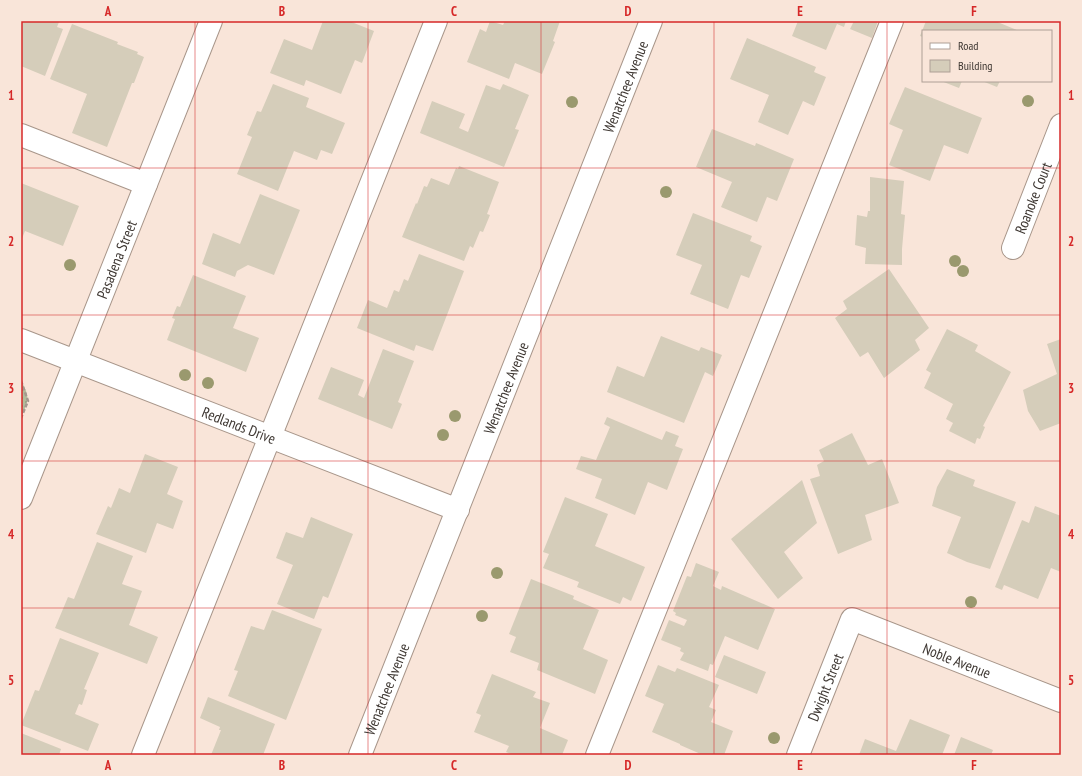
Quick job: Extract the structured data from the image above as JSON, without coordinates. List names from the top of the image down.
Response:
{
  "streets": {
    "street": [
      "Wenatchee Avenue",
      "Roanoke Court",
      "Pasadena Street",
      "Redlands Drive",
      "Noble Avenue",
      "Dwight Street"
    ]
  },
  "crossings": [
    ["Wenatchee Avenue", "Redlands Drive"],
    ["Pasadena Street", "Redlands Drive"],
    ["Noble Avenue", "Dwight Street"]
  ],
  "legend": ["Road", "Building"],
  "grid": {
    "columns": [
      "A",
      "B",
      "C",
      "D",
      "E",
      "F"
    ],
    "rows": [
      "1",
      "2",
      "3",
      "4",
      "5"
    ]
  }
}
